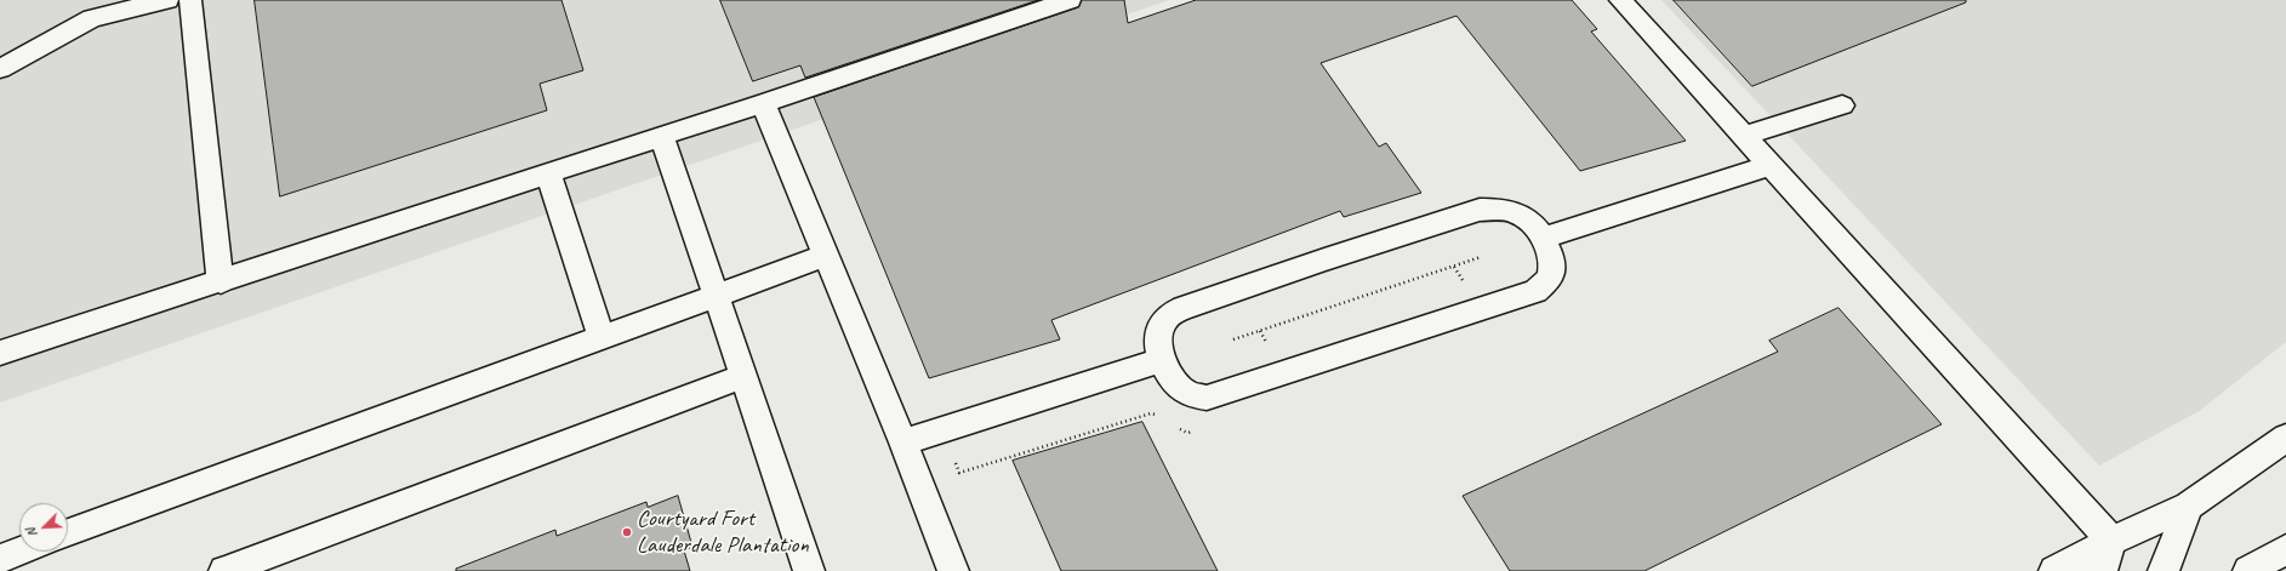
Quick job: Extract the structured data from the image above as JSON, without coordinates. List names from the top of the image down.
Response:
{
  "places": ["Courtyard Fort Lauderdale Plantation"],
  "north": "bottom left"
}
